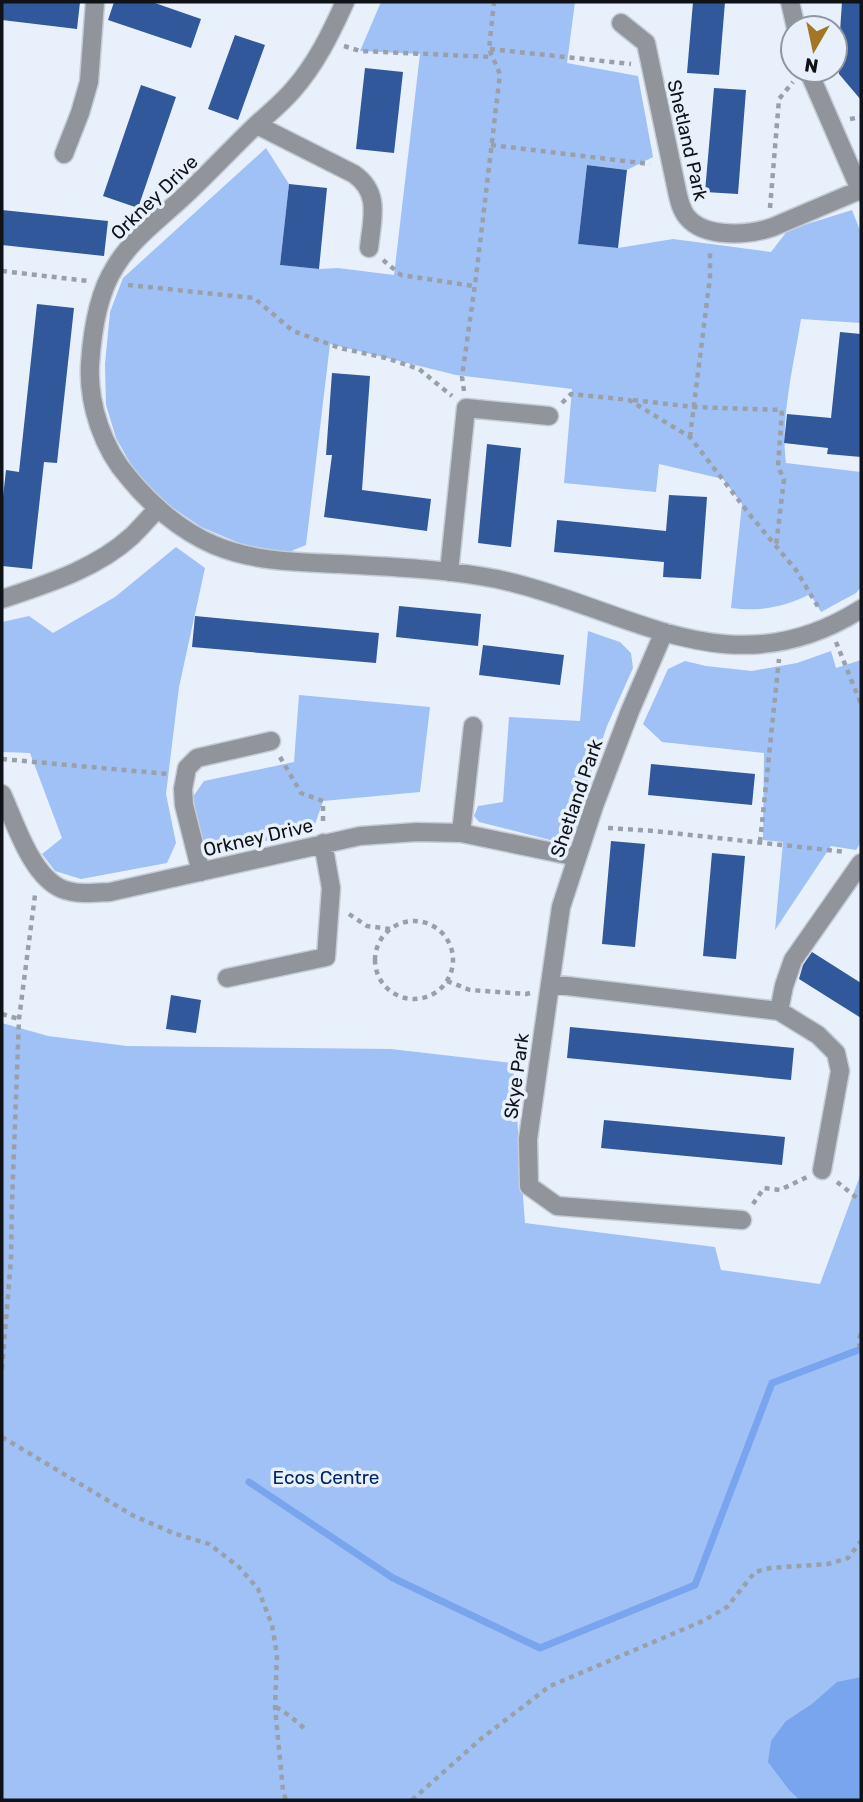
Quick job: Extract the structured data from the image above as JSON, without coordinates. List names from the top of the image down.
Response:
{
  "streets": {
    "street": ["Shetland Park", "Orkney Drive", "Skye Park"]
  },
  "crossings": [
    ["Shetland Park", "Orkney Drive"],
    ["Shetland Park", "Skye Park"]
  ],
  "parks": ["Ecos Centre"],
  "north": "bottom"
}
